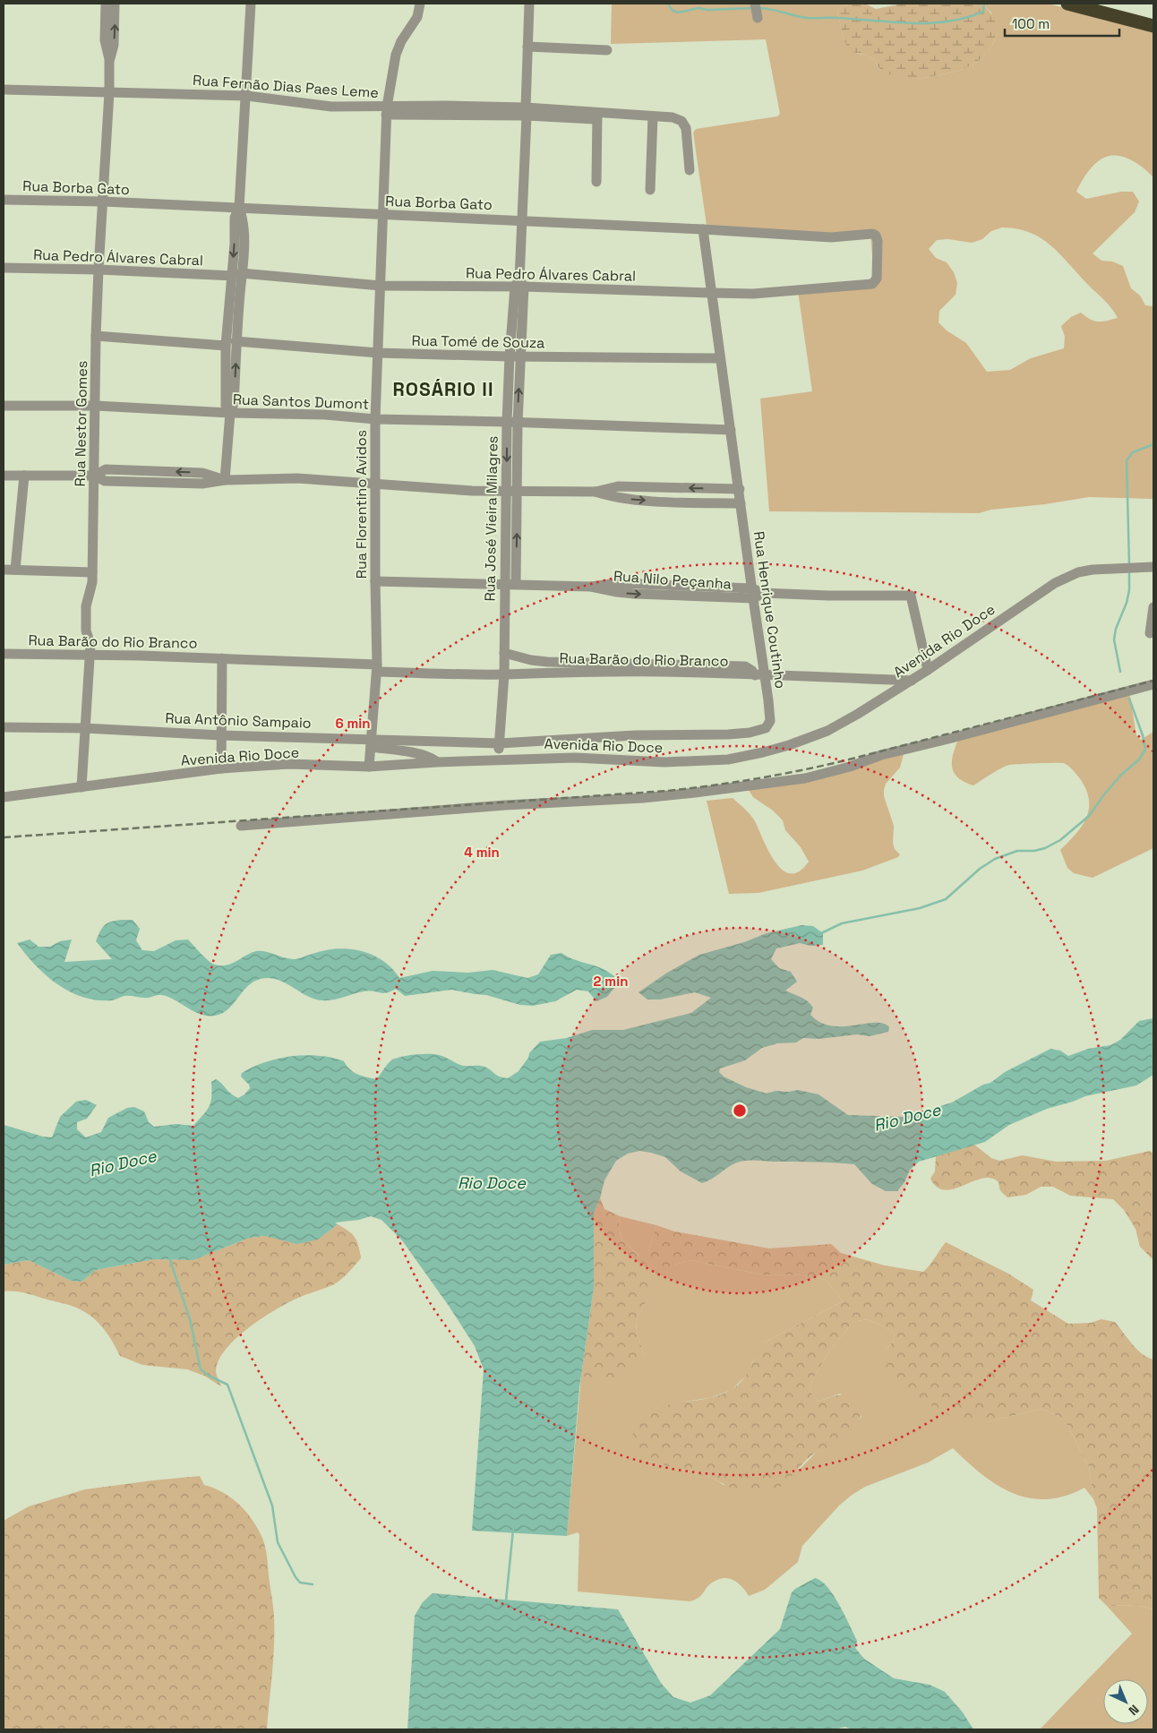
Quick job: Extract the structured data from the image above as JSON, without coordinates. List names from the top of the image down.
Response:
{
  "streets": {
    "street": [
      "Rua Fernão Dias Paes Leme",
      "Rua Borba Gato",
      "Rua Pedro Álvares Cabral",
      "Rua Tomé de Souza",
      "Rua Santos Dumont",
      "Rua Nestor Gomes",
      "Rua Florentino Avidos",
      "Rua José Vieira Milagres",
      "Rua Nilo Peçanha",
      "Rua Henrique Coutinho",
      "Avenida Rio Doce",
      "Rua Barão do Rio Branco",
      "Rua Antônio Sampaio"
    ]
  },
  "crossings": [
    ["Rua Fernão Dias Paes Leme", "Rua Nestor Gomes"],
    ["Rua Fernão Dias Paes Leme", "Rua Florentino Avidos"],
    ["Rua Fernão Dias Paes Leme", "Rua José Vieira Milagres"],
    ["Rua Borba Gato", "Rua Pedro Álvares Cabral"],
    ["Rua Borba Gato", "Rua Nestor Gomes"],
    ["Rua Borba Gato", "Rua Florentino Avidos"],
    ["Rua Borba Gato", "Rua José Vieira Milagres"],
    ["Rua Borba Gato", "Rua Henrique Coutinho"],
    ["Rua Pedro Álvares Cabral", "Rua Nestor Gomes"],
    ["Rua Pedro Álvares Cabral", "Rua Florentino Avidos"],
    ["Rua Pedro Álvares Cabral", "Rua José Vieira Milagres"],
    ["Rua Pedro Álvares Cabral", "Rua Henrique Coutinho"],
    ["Rua Tomé de Souza", "Rua Florentino Avidos"],
    ["Rua Tomé de Souza", "Rua José Vieira Milagres"],
    ["Rua Tomé de Souza", "Rua Henrique Coutinho"],
    ["Rua Santos Dumont", "Rua Nestor Gomes"],
    ["Rua Santos Dumont", "Rua Florentino Avidos"],
    ["Rua Santos Dumont", "Rua José Vieira Milagres"],
    ["Rua Santos Dumont", "Rua Henrique Coutinho"],
    ["Rua Nestor Gomes", "Avenida Rio Doce"],
    ["Rua Nestor Gomes", "Rua Barão do Rio Branco"],
    ["Rua Nestor Gomes", "Rua Antônio Sampaio"],
    ["Rua Florentino Avidos", "Rua Nilo Peçanha"],
    ["Rua Florentino Avidos", "Avenida Rio Doce"],
    ["Rua Florentino Avidos", "Rua Barão do Rio Branco"],
    ["Rua Florentino Avidos", "Rua Antônio Sampaio"],
    ["Rua José Vieira Milagres", "Rua Nilo Peçanha"],
    ["Rua José Vieira Milagres", "Rua Henrique Coutinho"],
    ["Rua José Vieira Milagres", "Avenida Rio Doce"],
    ["Rua José Vieira Milagres", "Rua Barão do Rio Branco"],
    ["Rua José Vieira Milagres", "Rua Antônio Sampaio"],
    ["Rua Nilo Peçanha", "Rua Henrique Coutinho"],
    ["Rua Henrique Coutinho", "Rua Barão do Rio Branco"],
    ["Rua Henrique Coutinho", "Rua Antônio Sampaio"],
    ["Avenida Rio Doce", "Rua Barão do Rio Branco"]
  ],
  "districts": ["ROSÁRIO II"],
  "water": ["Rio Doce"],
  "scale_bar": "100 m",
  "north": "bottom right",
  "rings": ["6 min", "4 min", "2 min"]
}
